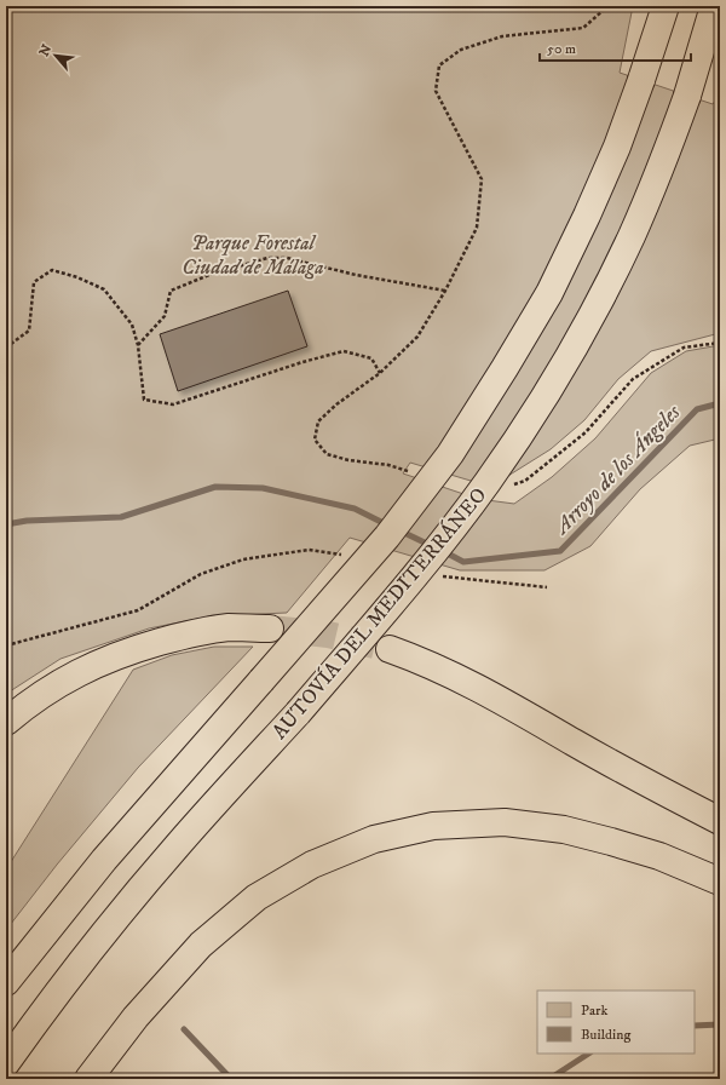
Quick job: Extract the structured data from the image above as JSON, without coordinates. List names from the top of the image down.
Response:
{
  "streets": {
    "highway": ["AUTOVÍA DEL MEDITERRÁNEO"]
  },
  "water": ["Arroyo de los Ángeles"],
  "parks": ["Parque Forestal Ciudad de Málaga"],
  "legend": ["Park", "Building"],
  "scale_bar": "50 m",
  "north": "top left"
}
